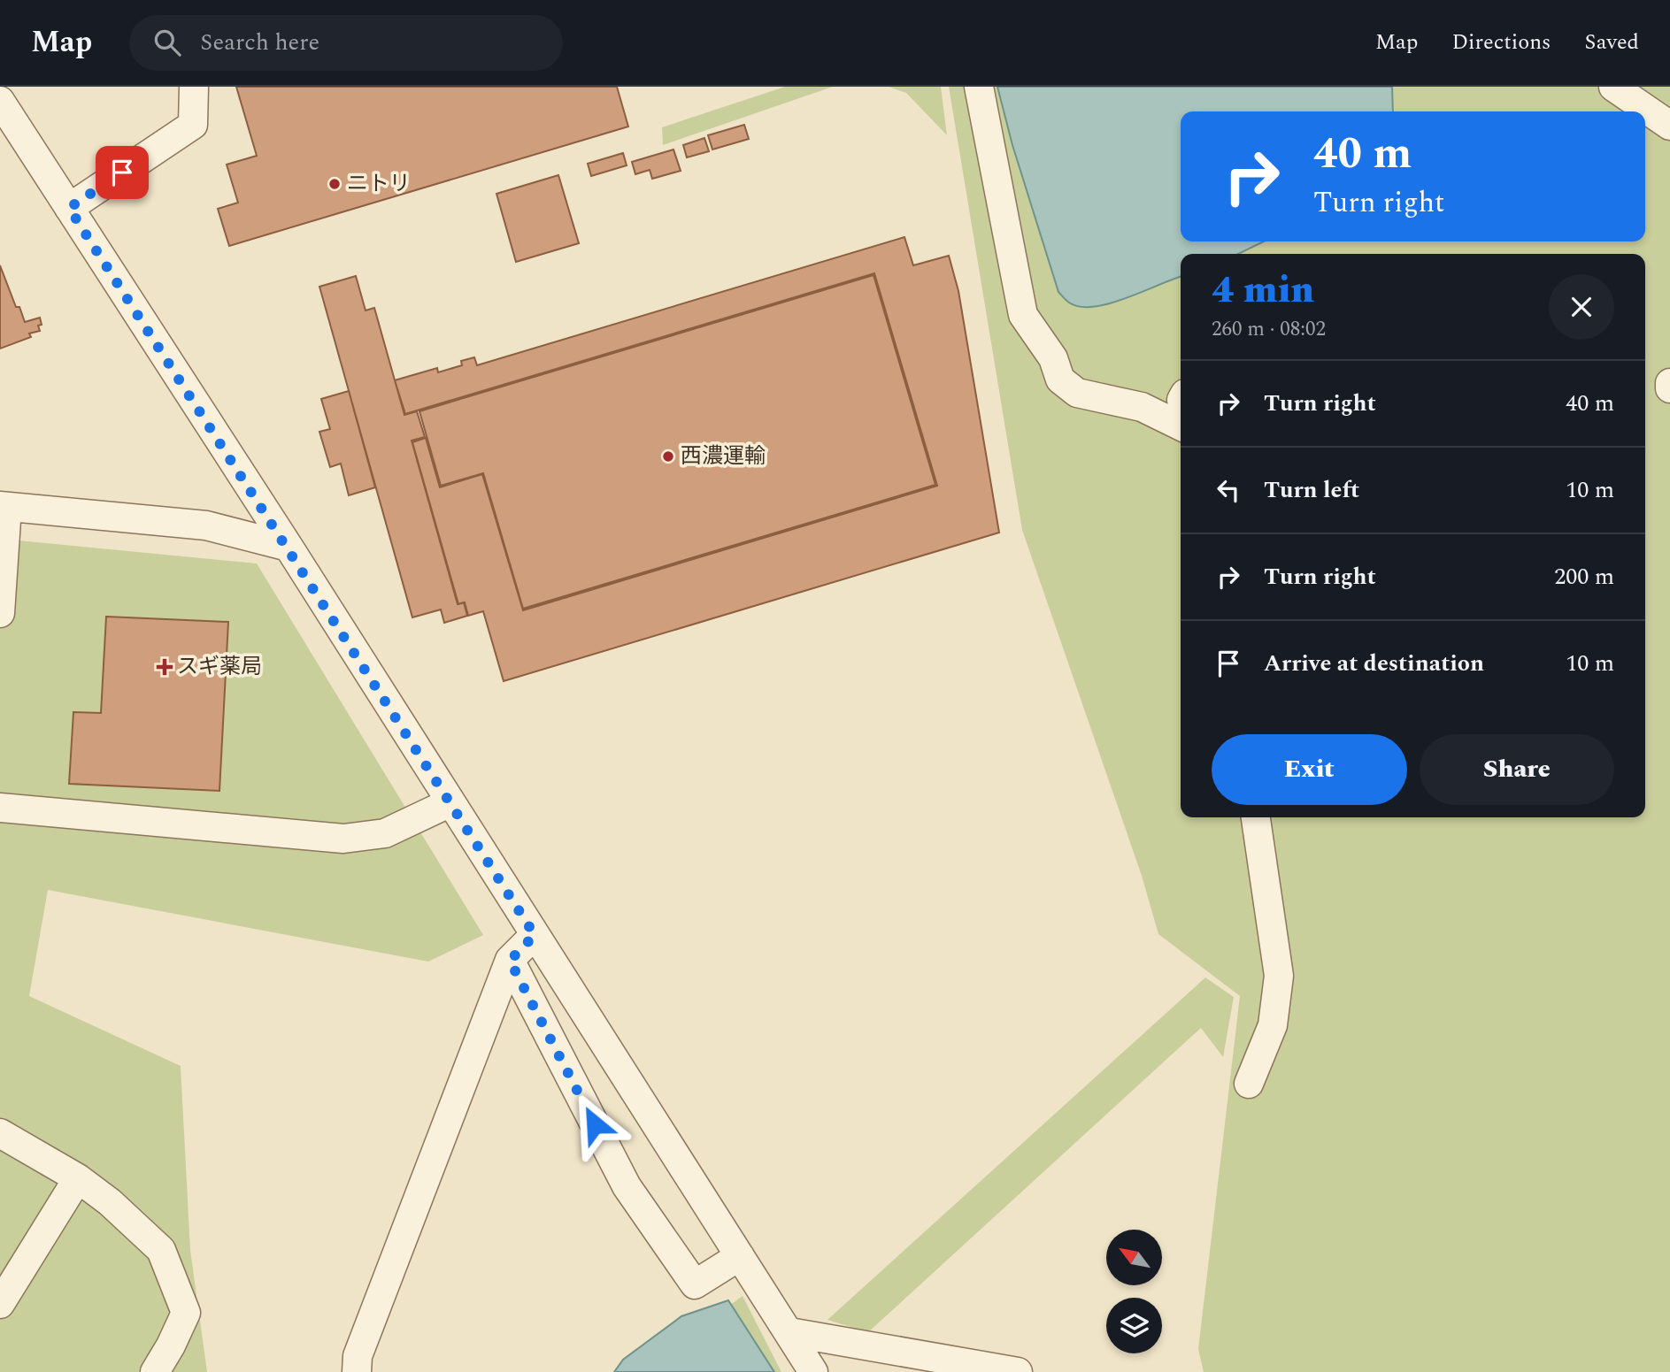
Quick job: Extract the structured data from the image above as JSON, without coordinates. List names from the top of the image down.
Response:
{
  "places": {
    "other": ["ニトリ", "西濃運輸"],
    "health": ["スギ薬局"]
  },
  "north": "top left",
  "page": {
    "header": "Map",
    "search": "Search here",
    "nav": ["Map", "Directions", "Saved"],
    "turn": ["40 m", "Turn right"],
    "heading": ["4 min", "260 m · 08:02"],
    "list": [
      {
        "name": "Turn right",
        "value": "40 m"
      },
      {
        "name": "Turn left",
        "value": "10 m"
      },
      {
        "name": "Turn right",
        "value": "200 m"
      },
      {
        "name": "Arrive at destination",
        "value": "10 m"
      }
    ],
    "buttons": ["Exit", "Share"]
  }
}
